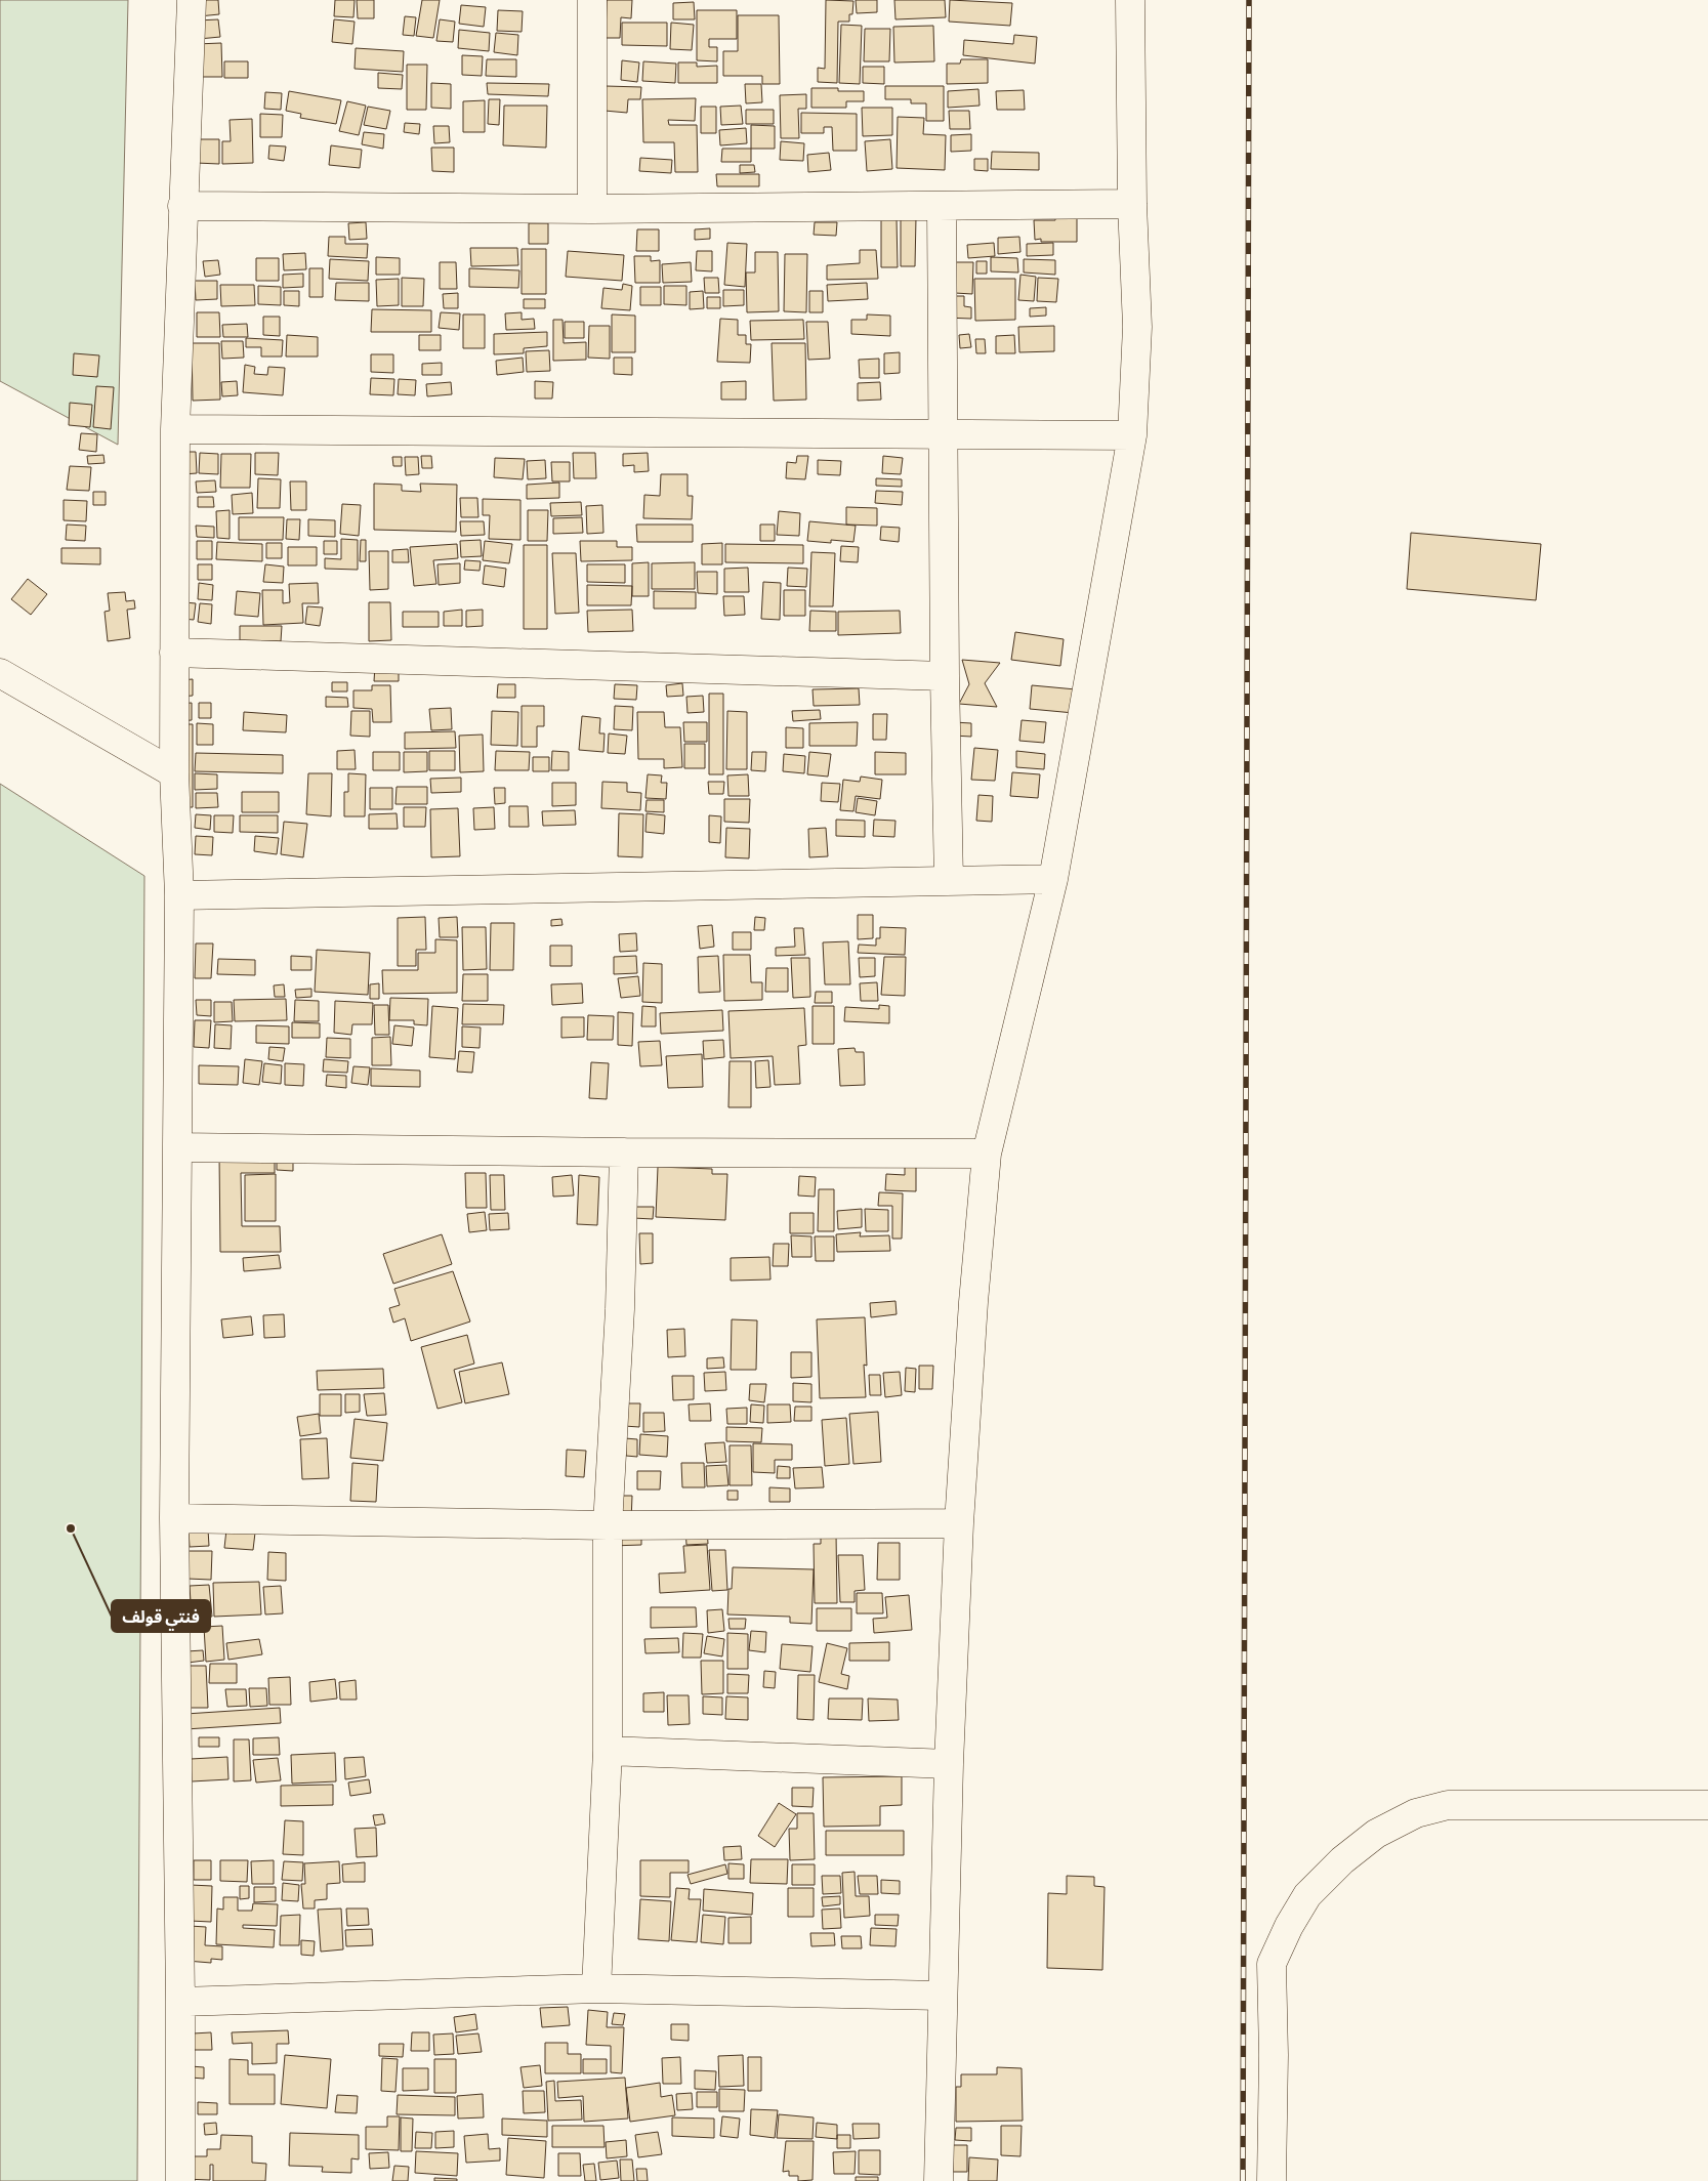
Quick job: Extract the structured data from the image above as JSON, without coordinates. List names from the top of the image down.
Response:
{
  "places": ["فنتي قولف"]
}
